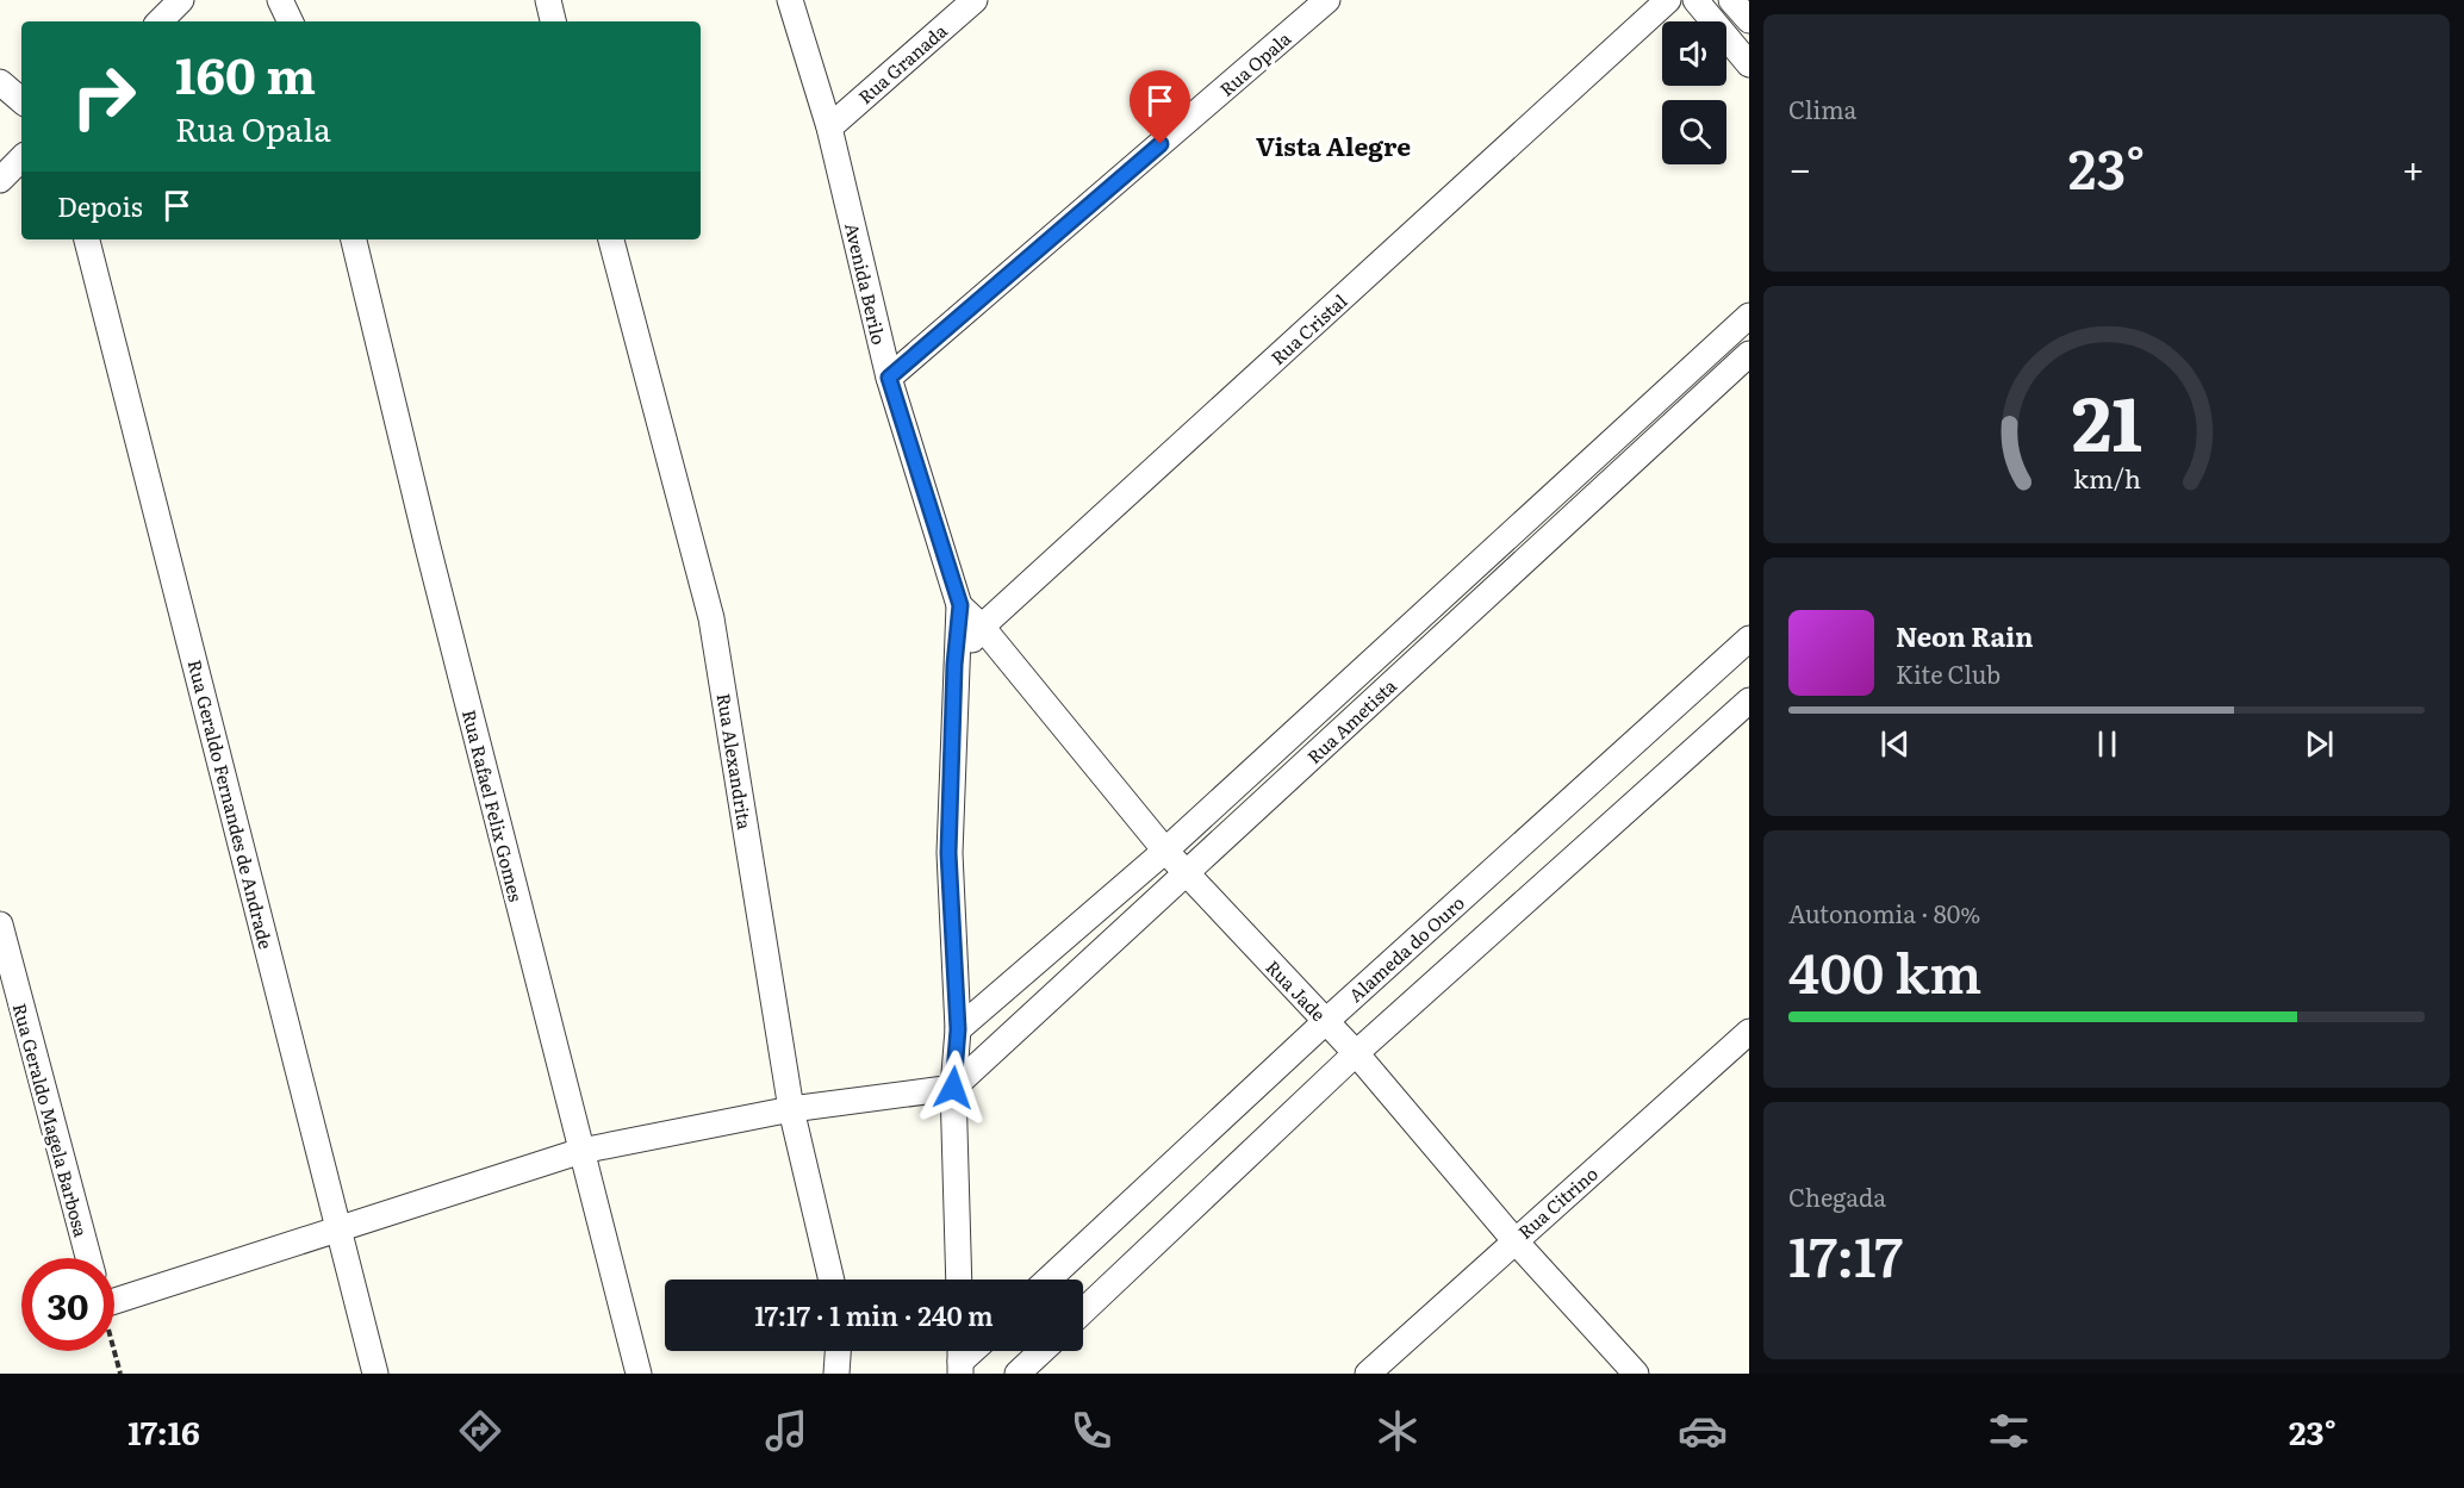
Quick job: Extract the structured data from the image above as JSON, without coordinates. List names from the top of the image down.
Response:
{
  "streets": {
    "street": [
      "Rua Granada",
      "Rua Opala",
      "Avenida Berilo",
      "Rua Cristal",
      "Rua Ametista",
      "Rua Alexandrita",
      "Rua Geraldo Fernandes de Andrade",
      "Rua Rafael Felix Gomes",
      "Alameda do Ouro",
      "Rua Jade",
      "Rua Geraldo Magela Barbosa",
      "Rua Citrino"
    ]
  },
  "crossings": [
    ["Rua Granada", "Avenida Berilo"],
    ["Rua Opala", "Avenida Berilo"],
    ["Avenida Berilo", "Rua Cristal"],
    ["Avenida Berilo", "Rua Ametista"],
    ["Avenida Berilo", "Rua Jade"],
    ["Rua Cristal", "Rua Jade"],
    ["Rua Ametista", "Rua Jade"],
    ["Alameda do Ouro", "Rua Jade"],
    ["Rua Jade", "Rua Citrino"]
  ],
  "districts": ["Vista Alegre"],
  "page": {
    "tile": [
      "Clima",
      ["Autonomia · 80%", "400 km"],
      ["Chegada", "17:17"]
    ],
    "turn": ["160 m", "Rua Opala"],
    "heat": ["−", "23°", "+"],
    "then": "Depois",
    "song": ["Neon Rain", "Kite Club"],
    "limit": "30",
    "trip": "17:17 · 1 min · 240 m",
    "tabs": ["17:16", "23°"],
    "gauge": ["21", "km/h"]
  }
}
